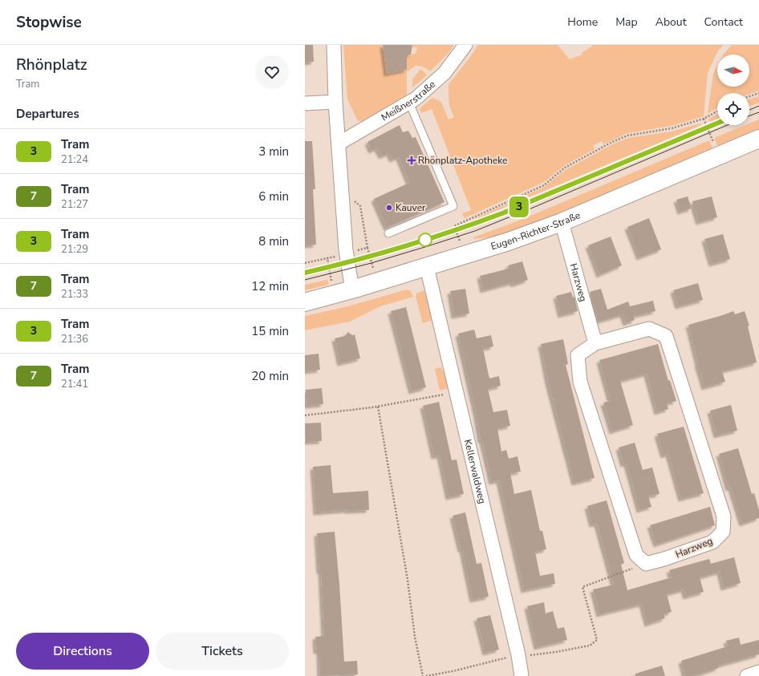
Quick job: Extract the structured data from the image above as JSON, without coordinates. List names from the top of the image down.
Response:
{
  "streets": {
    "main road": ["Eugen-Richter-Straße"],
    "street": ["Meißnerstraße", "Harzweg", "Kellerwaldweg"]
  },
  "crossings": [
    ["Eugen-Richter-Straße", "Harzweg"],
    ["Eugen-Richter-Straße", "Kellerwaldweg"]
  ],
  "places": {
    "health": ["Rhönplatz-Apotheke"],
    "other": ["Kauver"]
  },
  "lines": ["tram line 3"],
  "north": "right",
  "page": {
    "header": "Stopwise",
    "nav": [
      "Home",
      "Map",
      "About",
      "Contact"
    ],
    "heading": [
      ["Rhönplatz", "Tram"],
      "Departures"
    ],
    "on_map": "3",
    "list": [
      {
        "mark": "3",
        "name": "Tram",
        "note": "21:24",
        "value": "3 min"
      },
      {
        "mark": "7",
        "name": "Tram",
        "note": "21:27",
        "value": "6 min"
      },
      {
        "mark": "3",
        "name": "Tram",
        "note": "21:29",
        "value": "8 min"
      },
      {
        "mark": "7",
        "name": "Tram",
        "note": "21:33",
        "value": "12 min"
      },
      {
        "mark": "3",
        "name": "Tram",
        "note": "21:36",
        "value": "15 min"
      },
      {
        "mark": "7",
        "name": "Tram",
        "note": "21:41",
        "value": "20 min"
      }
    ],
    "buttons": ["Directions", "Tickets"]
  }
}
